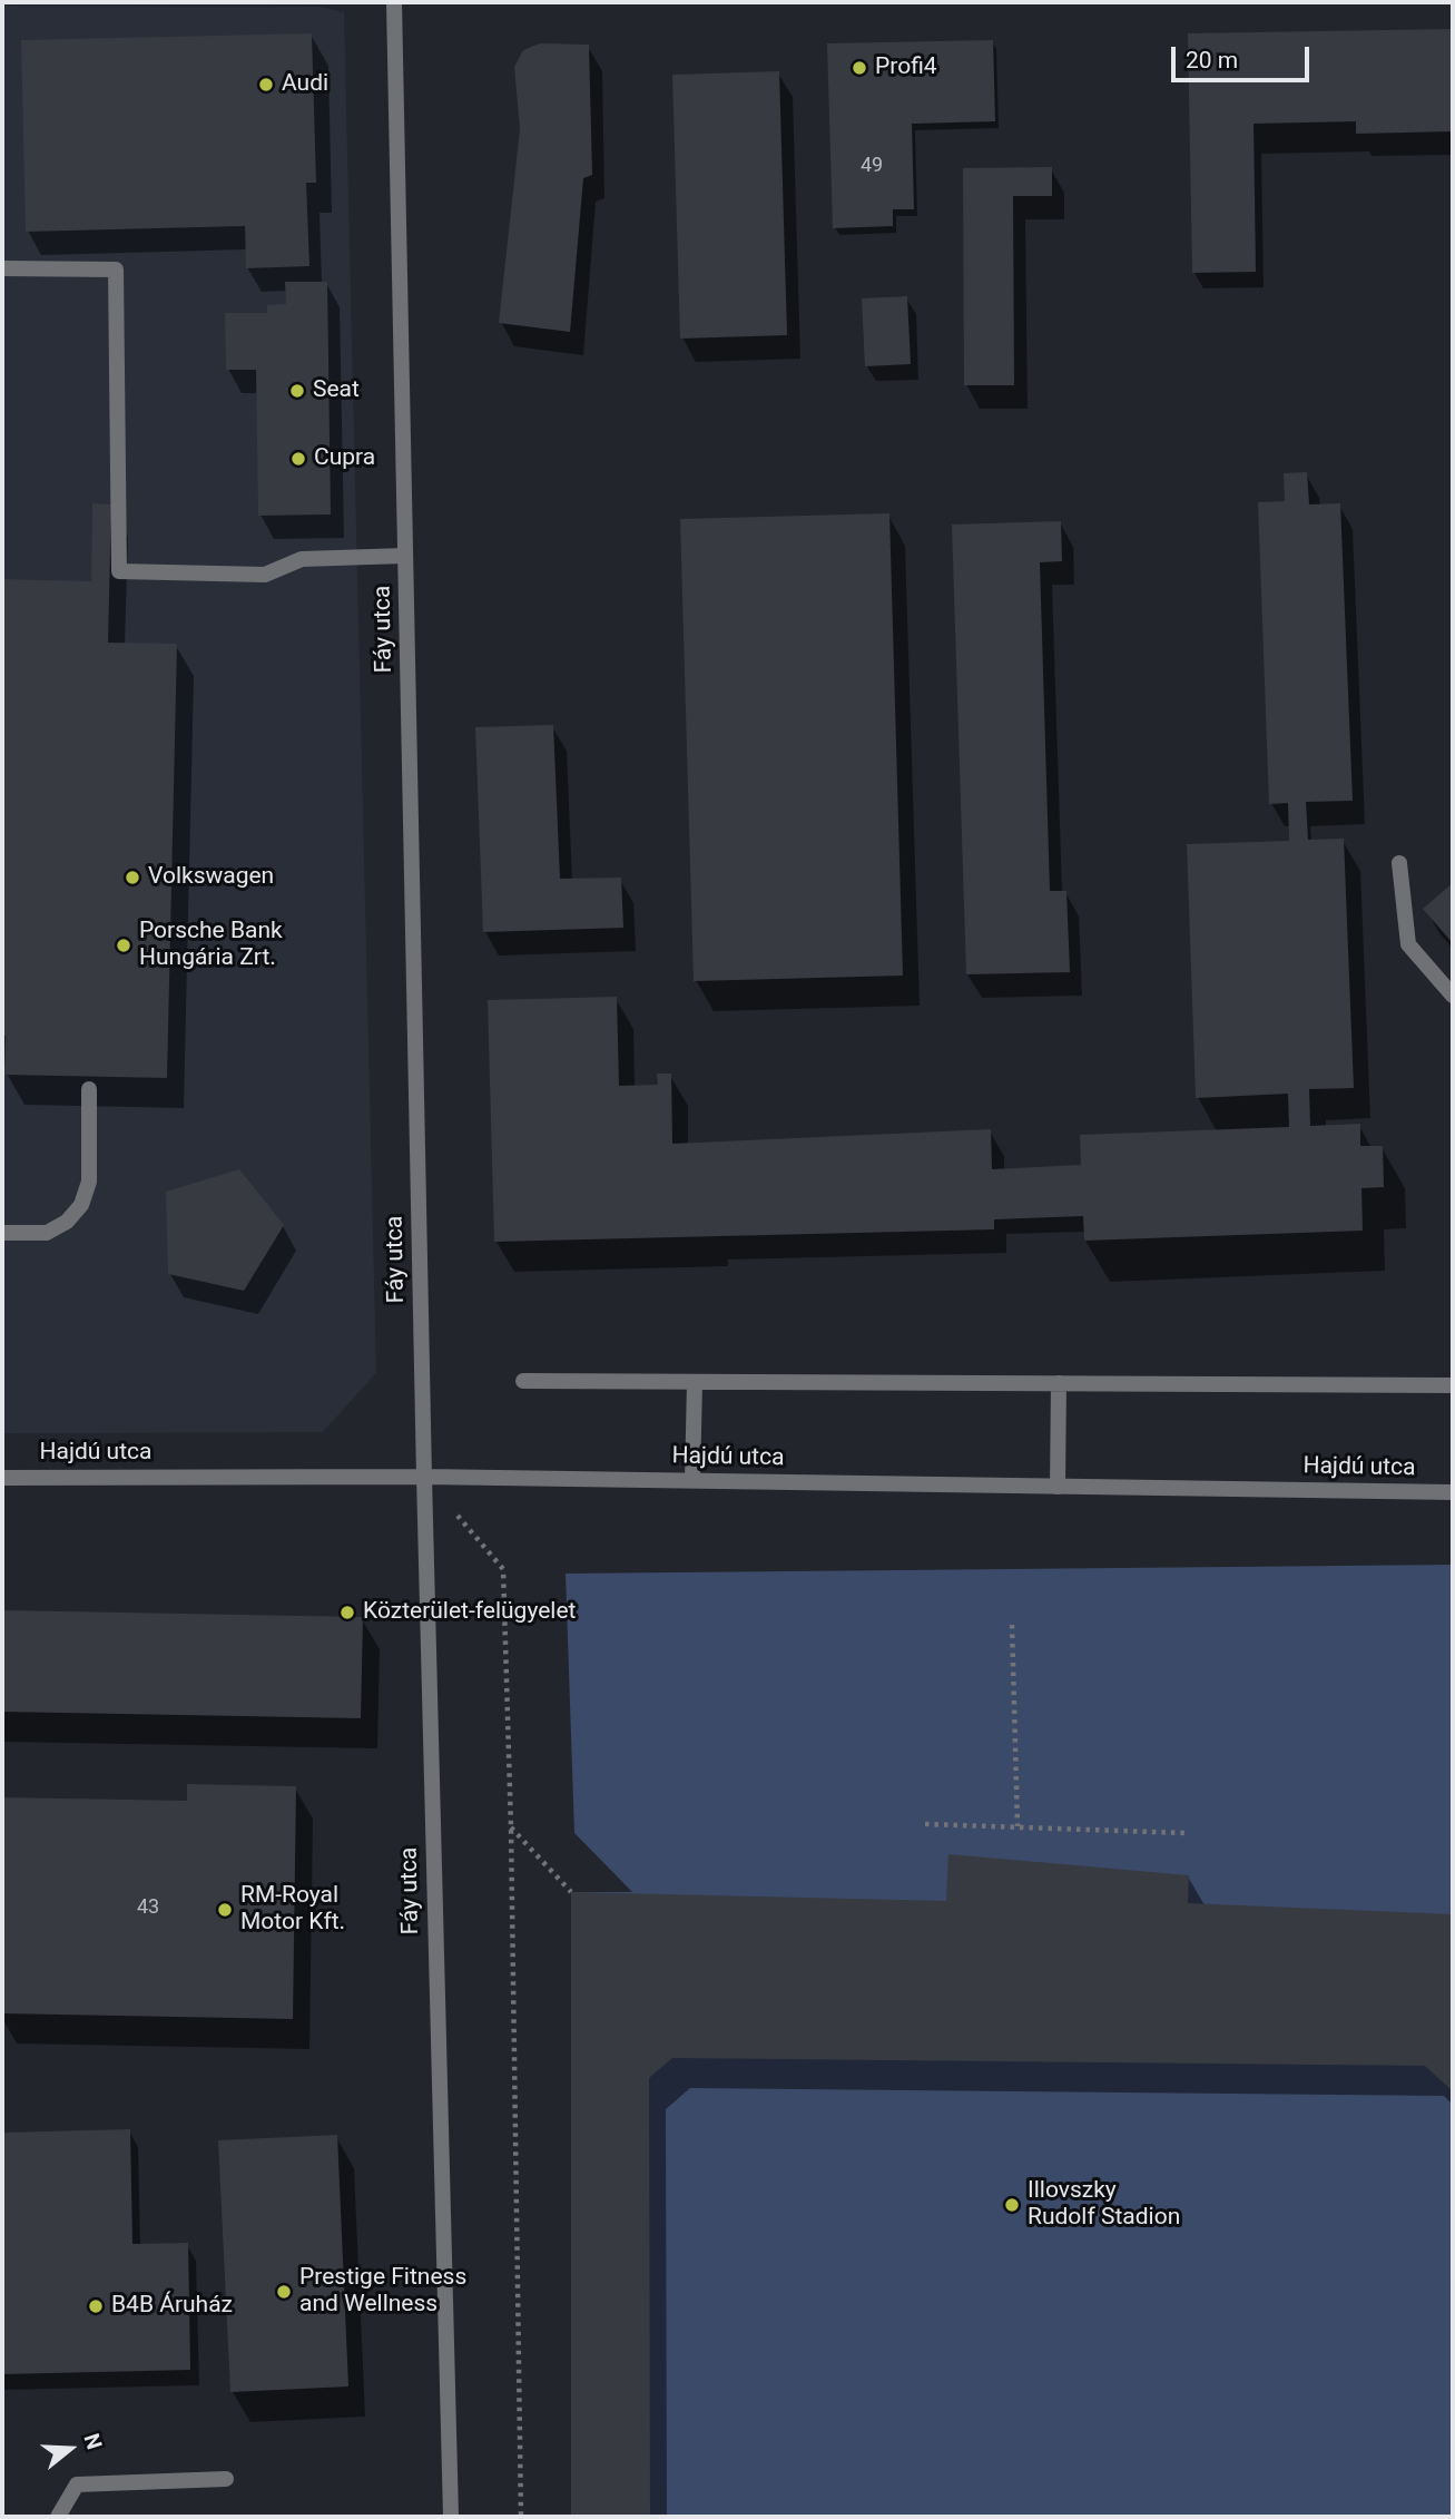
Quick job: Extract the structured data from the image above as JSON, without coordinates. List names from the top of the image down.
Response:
{
  "streets": {
    "street": ["Fáy utca", "Hajdú utca"]
  },
  "crossings": [
    ["Fáy utca", "Hajdú utca"]
  ],
  "places": [
    "Profi4",
    "Audi",
    "Seat",
    "Cupra",
    "Volkswagen",
    "Porsche Bank Hungária Zrt.",
    "Közterület-felügyelet",
    "RM-Royal Motor Kft.",
    "Illovszky Rudolf Stadion",
    "Prestige Fitness and Wellness",
    "B4B Áruház"
  ],
  "house_numbers": ["49", "43"],
  "scale_bar": "20 m",
  "north": "right"
}
